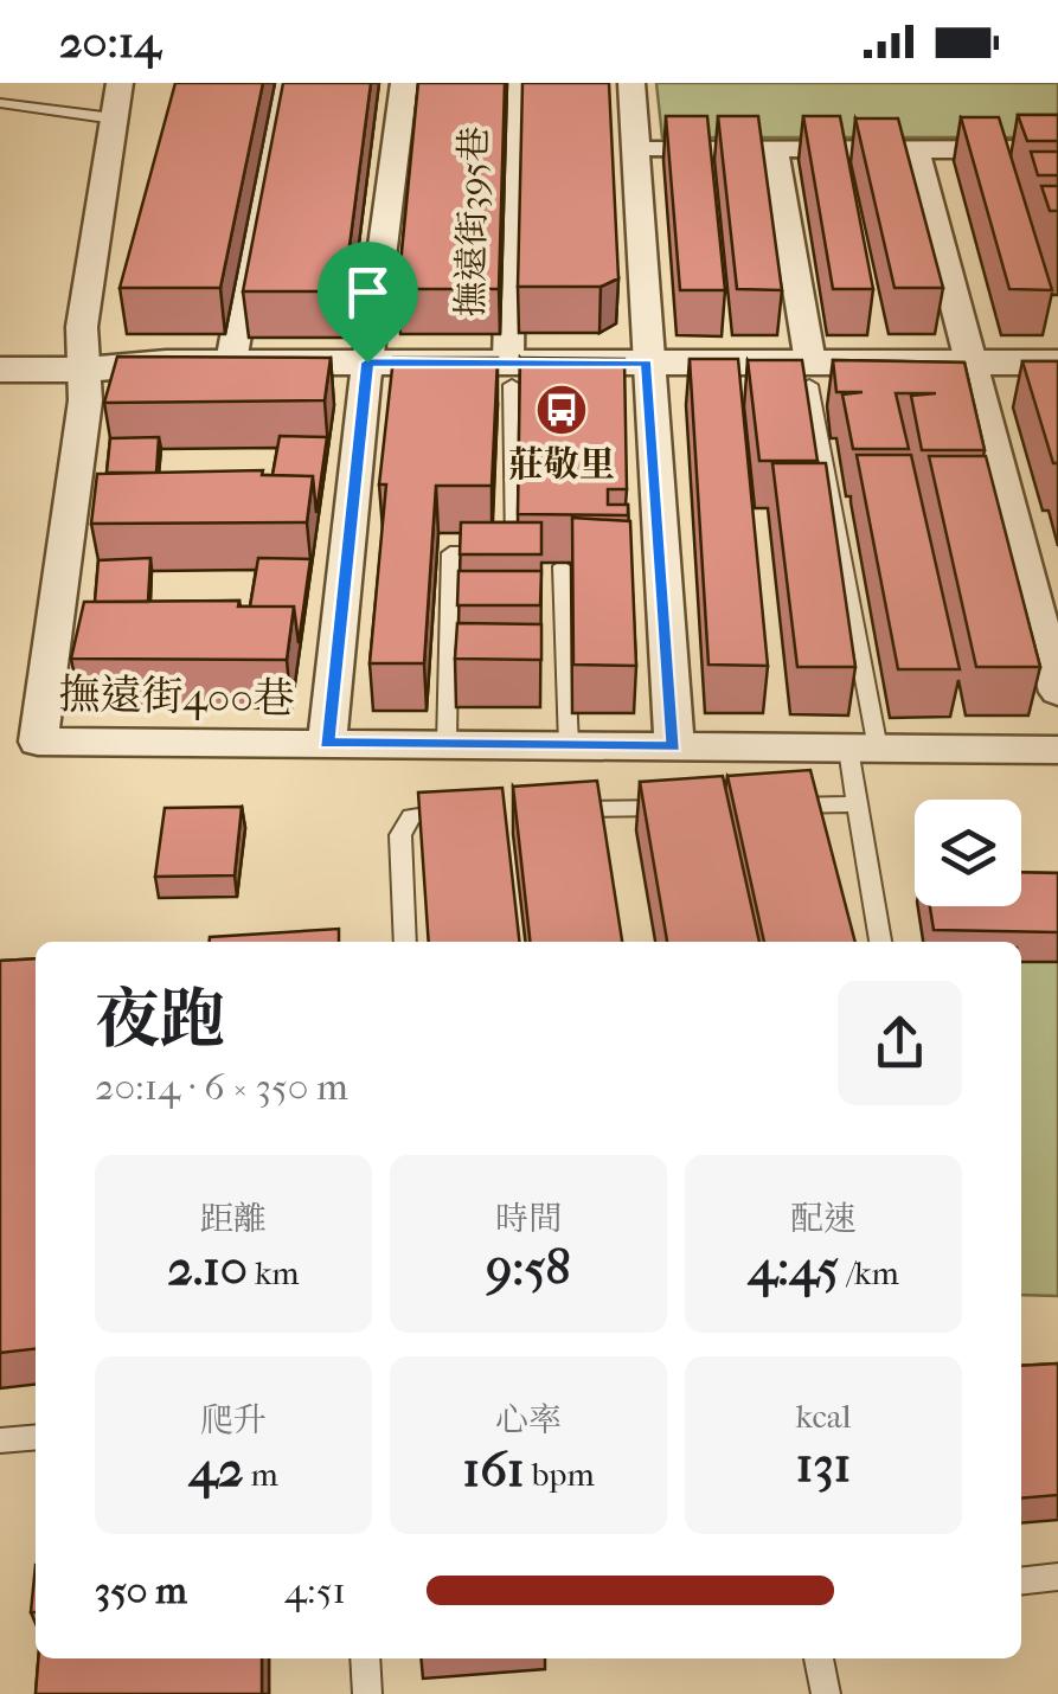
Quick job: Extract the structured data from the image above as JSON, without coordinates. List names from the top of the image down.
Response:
{
  "streets": {
    "street": ["撫遠街395巷", "撫遠街400巷"]
  },
  "places": {
    "bus stop": ["莊敬里"]
  },
  "page": {
    "status": "20:14",
    "heading": ["夜跑", "20:14 · 6 × 350 m"],
    "stats": [
      ["距離", "2.10 km"],
      ["時間", "9:58"],
      ["配速", "4:45 /km"],
      ["爬升", "42 m"],
      ["心率", "161 bpm"],
      ["kcal", "131"]
    ],
    "list": [
      {
        "name": "350 m",
        "note": "4:51"
      }
    ]
  }
}
